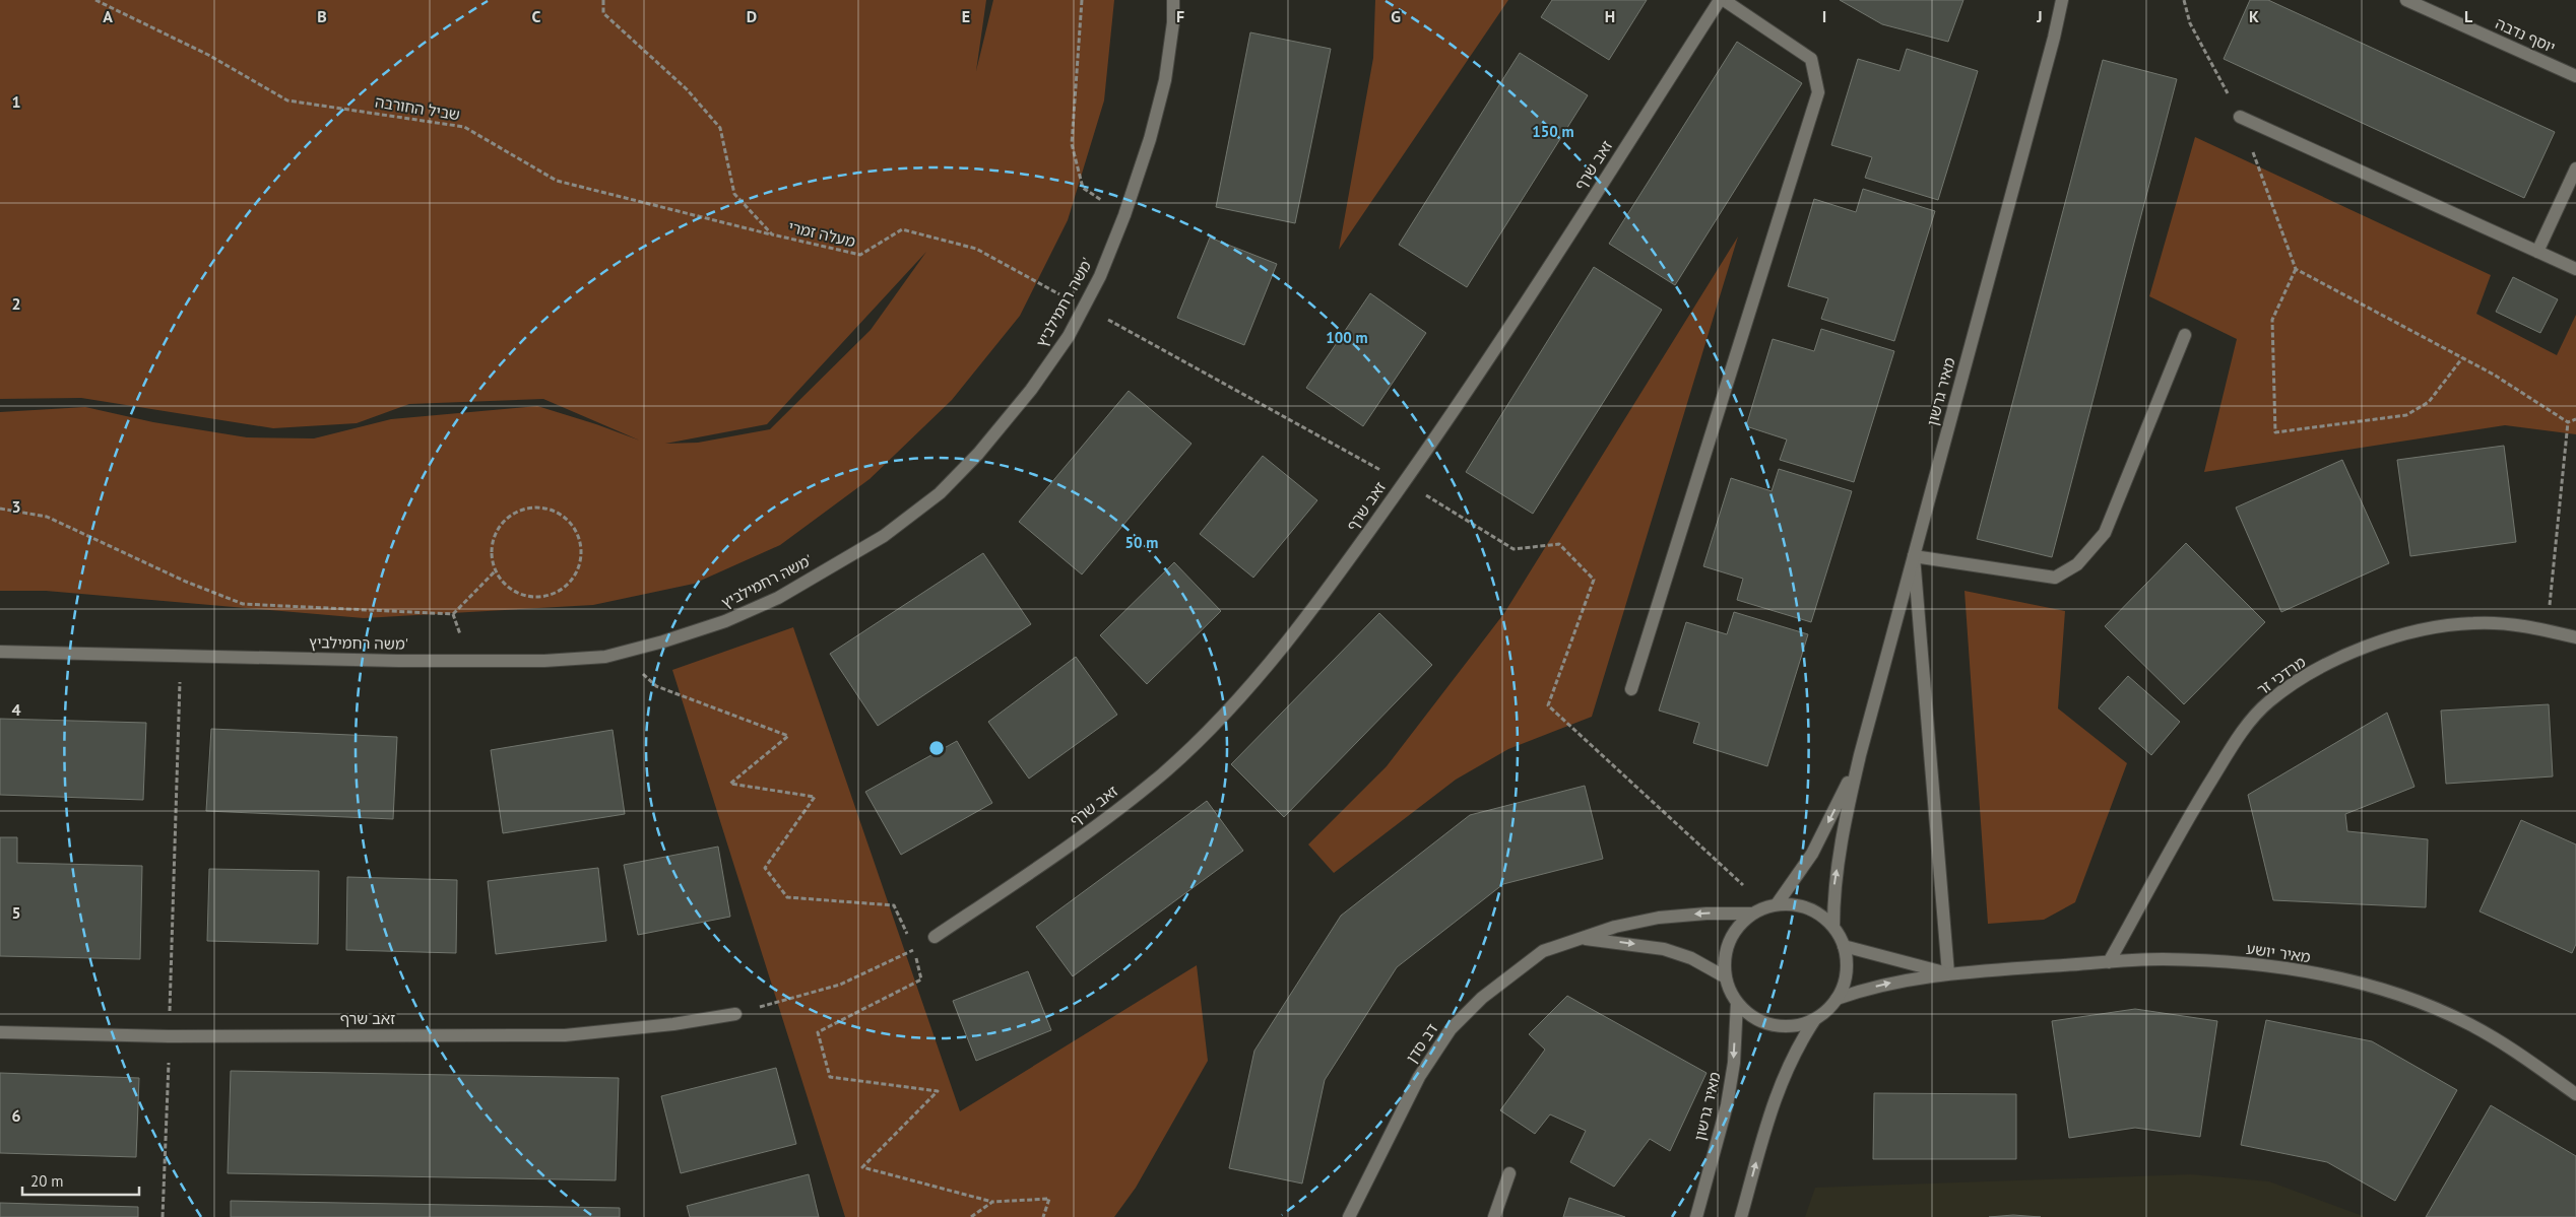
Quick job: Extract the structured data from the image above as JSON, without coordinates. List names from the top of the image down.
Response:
{
  "streets": {
    "street": [
      "יוסף נדבה",
      "זאב שרף",
      "משה רחמילביץ'",
      "מאיר גרשון",
      "מרדכי זר",
      "מאיר יושע",
      "דב סדן"
    ],
    "path": ["שביל החורבה", "מעלה זמרי"]
  },
  "crossings": [
    ["שביל החורבה", "מעלה זמרי"],
    ["זאב שרף", "מעלה זמרי"],
    ["מעלה זמרי", "משה רחמילביץ'"],
    ["מעלה זמרי", "מאיר גרשון"],
    ["מעלה זמרי", "מאיר יושע"],
    ["מעלה זמרי", "דב סדן"],
    ["מאיר גרשון", "מאיר יושע"],
    ["מאיר גרשון", "דב סדן"],
    ["מרדכי זר", "מאיר יושע"],
    ["מאיר יושע", "דב סדן"]
  ],
  "scale_bar": "20 m",
  "grid": {
    "columns": [
      "A",
      "B",
      "C",
      "D",
      "E",
      "F",
      "G",
      "H",
      "I",
      "J",
      "K",
      "L"
    ],
    "rows": [
      "1",
      "2",
      "3",
      "4",
      "5",
      "6"
    ]
  },
  "rings": ["150 m", "100 m", "50 m"]
}
